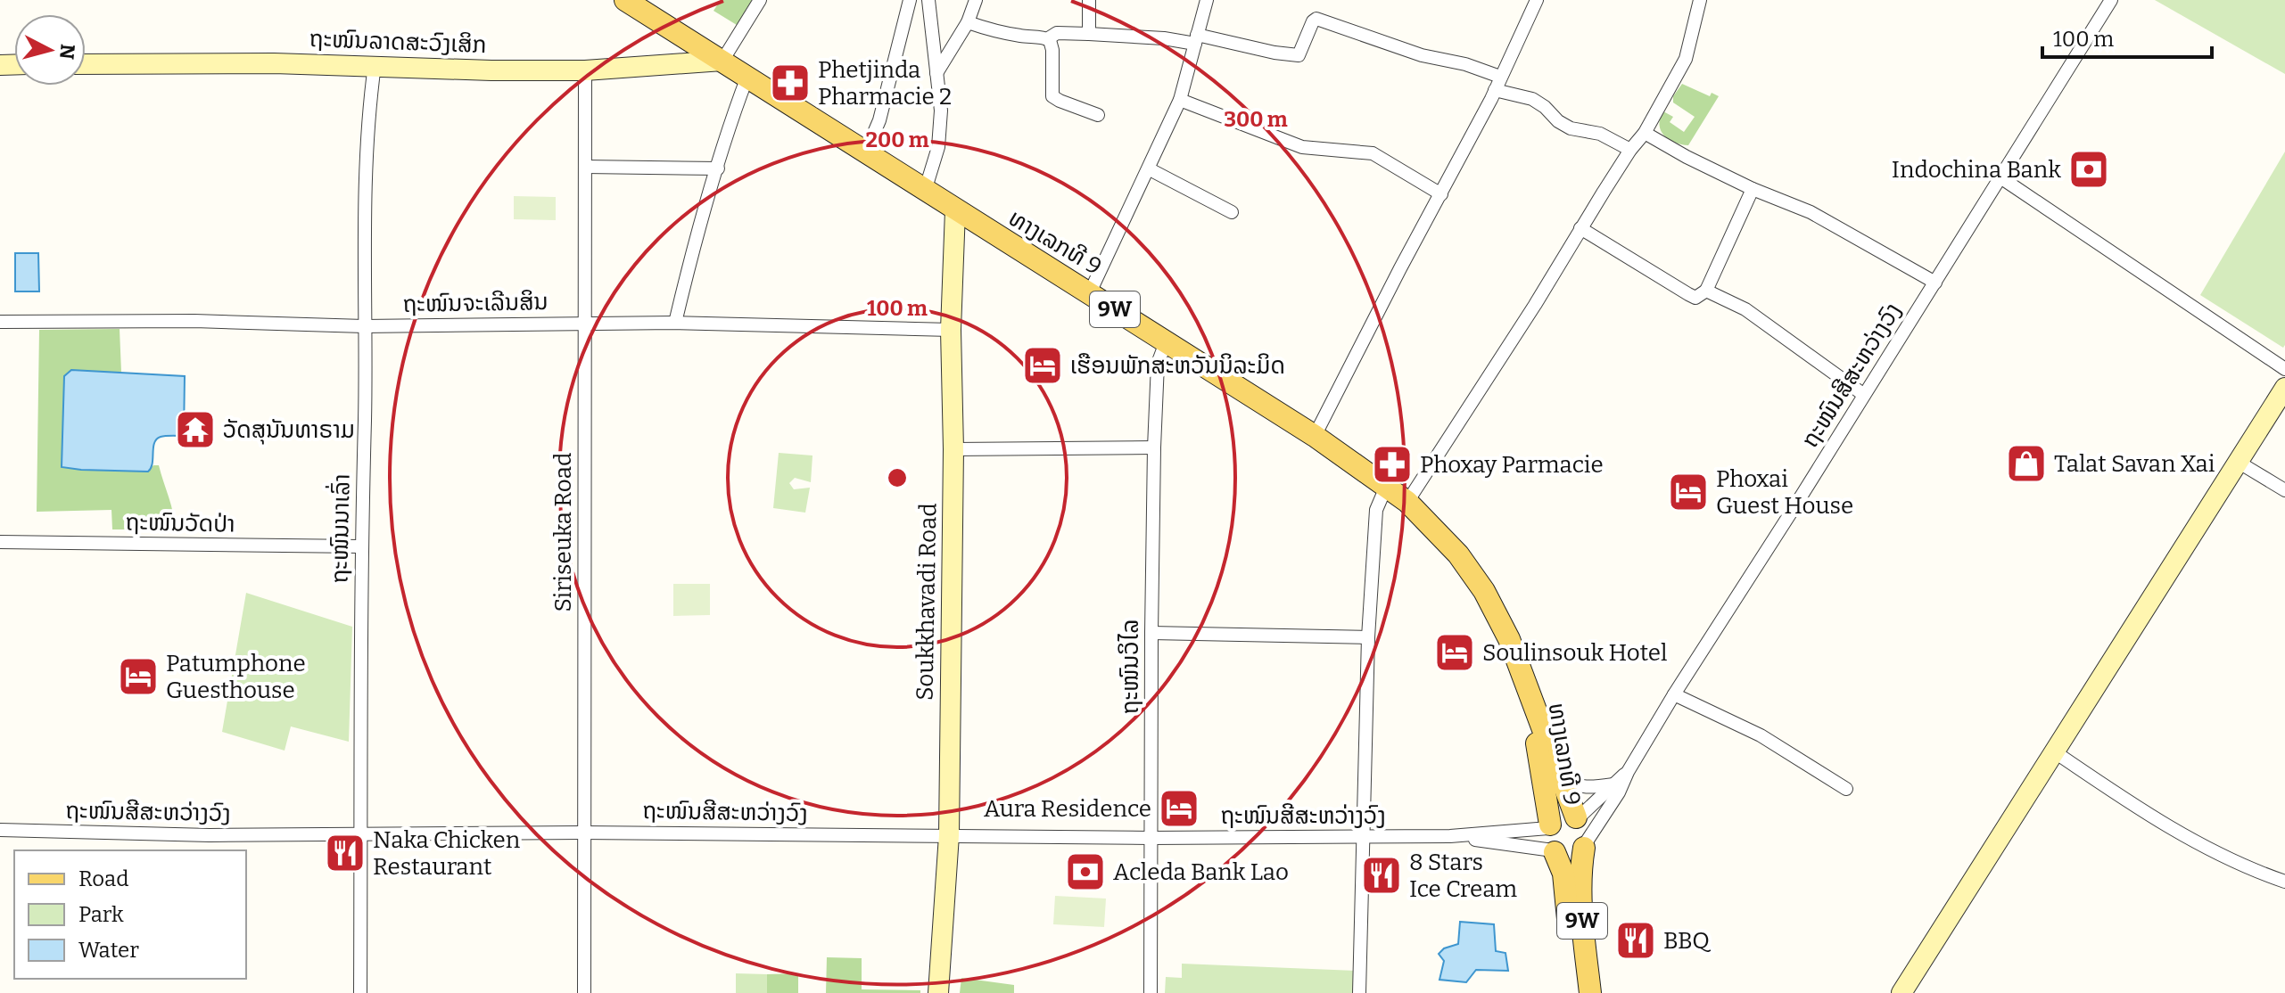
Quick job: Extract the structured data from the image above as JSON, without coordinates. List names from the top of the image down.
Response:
{
  "streets": {
    "main road": ["ທາງເລກທີ 9", "9W"],
    "street": [
      "ຖະໜົນລາດສະວົງເສິກ",
      "ຖະໜົນຈະເລີນສິນ",
      "ຖະໜົນສີສະຫວ່າງວົງ",
      "ຖະໜົນວັດປ່າ",
      "ຖະໜົນນາເລົ່າ",
      "Siriseuka Road",
      "Soukkhavadi Road",
      "ຖະໜົນວິໄລ"
    ]
  },
  "crossings": [
    ["ຖະໜົນລາດສະວົງເສິກ", "ທາງເລກທີ 9"],
    ["ຖະໜົນລາດສະວົງເສິກ", "ຖະໜົນນາເລົ່າ"],
    ["ຖະໜົນລາດສະວົງເສິກ", "Siriseuka Road"],
    ["ທາງເລກທີ 9", "9W"],
    ["ທາງເລກທີ 9", "ຖະໜົນສີສະຫວ່າງວົງ"],
    ["ທາງເລກທີ 9", "Soukkhavadi Road"],
    ["ທາງເລກທີ 9", "ຖະໜົນວິໄລ"],
    ["ຖະໜົນຈະເລີນສິນ", "ຖະໜົນນາເລົ່າ"],
    ["ຖະໜົນຈະເລີນສິນ", "Siriseuka Road"],
    ["ຖະໜົນຈະເລີນສິນ", "Soukkhavadi Road"],
    ["9W", "ຖະໜົນສີສະຫວ່າງວົງ"],
    ["ຖະໜົນສີສະຫວ່າງວົງ", "ຖະໜົນນາເລົ່າ"],
    ["ຖະໜົນສີສະຫວ່າງວົງ", "Siriseuka Road"],
    ["ຖະໜົນສີສະຫວ່າງວົງ", "Soukkhavadi Road"],
    ["ຖະໜົນສີສະຫວ່າງວົງ", "ຖະໜົນວິໄລ"],
    ["ຖະໜົນວັດປ່າ", "ຖະໜົນນາເລົ່າ"]
  ],
  "places": {
    "pharmacy": ["Phetjinda Pharmacie 2", "Phoxay Parmacie"],
    "bank": ["Indochina Bank", "Acleda Bank Lao"],
    "hotel": [
      "ເຮືອນພັກສະຫວັນນິລະມິດ",
      "Phoxai Guest House",
      "Soulinsouk Hotel",
      "Patumphone Guesthouse",
      "Aura Residence"
    ],
    "temple": ["ວັດສຸນັນທາຣາມ"],
    "shop": ["Talat Savan Xai"],
    "restaurant": ["Naka Chicken Restaurant", "8 Stars Ice Cream", "BBQ"]
  },
  "legend": ["Road", "Park", "Water"],
  "scale_bar": "100 m",
  "north": "right",
  "rings": ["300 m", "200 m", "100 m"]
}
